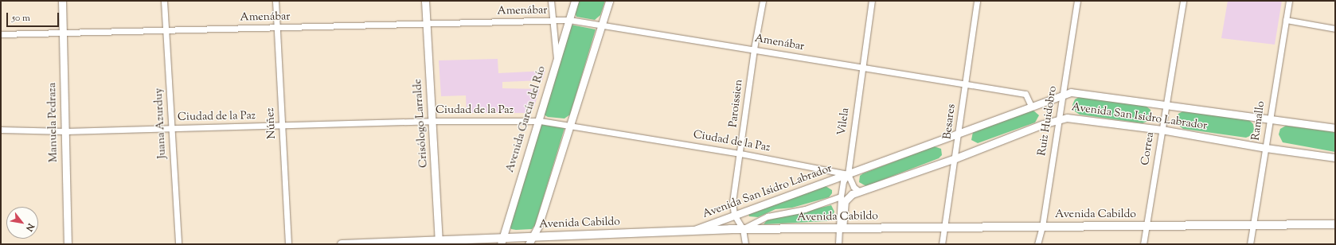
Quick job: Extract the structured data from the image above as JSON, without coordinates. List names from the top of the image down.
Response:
{
  "streets": {
    "main road": ["Avenida Cabildo"],
    "street": [
      "Amenábar",
      "Paroissien",
      "Ciudad de la Paz",
      "Avenida San Isidro Labrador",
      "Avenida García del Río",
      "Ruiz Huidobro",
      "Ramallo",
      "Vilela",
      "Besares",
      "Manuela Pedraza",
      "Juana Azurduy",
      "Núñez",
      "Crisólogo Larralde",
      "Correa"
    ]
  },
  "crossings": [
    ["Amenábar", "Paroissien"],
    ["Amenábar", "Avenida San Isidro Labrador"],
    ["Amenábar", "Avenida García del Río"],
    ["Amenábar", "Vilela"],
    ["Amenábar", "Besares"],
    ["Amenábar", "Manuela Pedraza"],
    ["Amenábar", "Juana Azurduy"],
    ["Amenábar", "Núñez"],
    ["Amenábar", "Crisólogo Larralde"],
    ["Paroissien", "Ciudad de la Paz"],
    ["Paroissien", "Avenida San Isidro Labrador"],
    ["Paroissien", "Avenida Cabildo"],
    ["Ciudad de la Paz", "Avenida San Isidro Labrador"],
    ["Ciudad de la Paz", "Avenida García del Río"],
    ["Ciudad de la Paz", "Vilela"],
    ["Ciudad de la Paz", "Manuela Pedraza"],
    ["Ciudad de la Paz", "Juana Azurduy"],
    ["Ciudad de la Paz", "Núñez"],
    ["Ciudad de la Paz", "Crisólogo Larralde"],
    ["Avenida San Isidro Labrador", "Ruiz Huidobro"],
    ["Avenida San Isidro Labrador", "Ramallo"],
    ["Avenida San Isidro Labrador", "Vilela"],
    ["Avenida San Isidro Labrador", "Besares"],
    ["Avenida San Isidro Labrador", "Correa"],
    ["Avenida San Isidro Labrador", "Avenida Cabildo"],
    ["Avenida García del Río", "Avenida Cabildo"],
    ["Ruiz Huidobro", "Avenida Cabildo"],
    ["Ramallo", "Avenida Cabildo"],
    ["Vilela", "Avenida Cabildo"],
    ["Besares", "Avenida Cabildo"],
    ["Crisólogo Larralde", "Avenida Cabildo"],
    ["Correa", "Avenida Cabildo"]
  ],
  "scale_bar": "50 m",
  "north": "bottom right"
}
